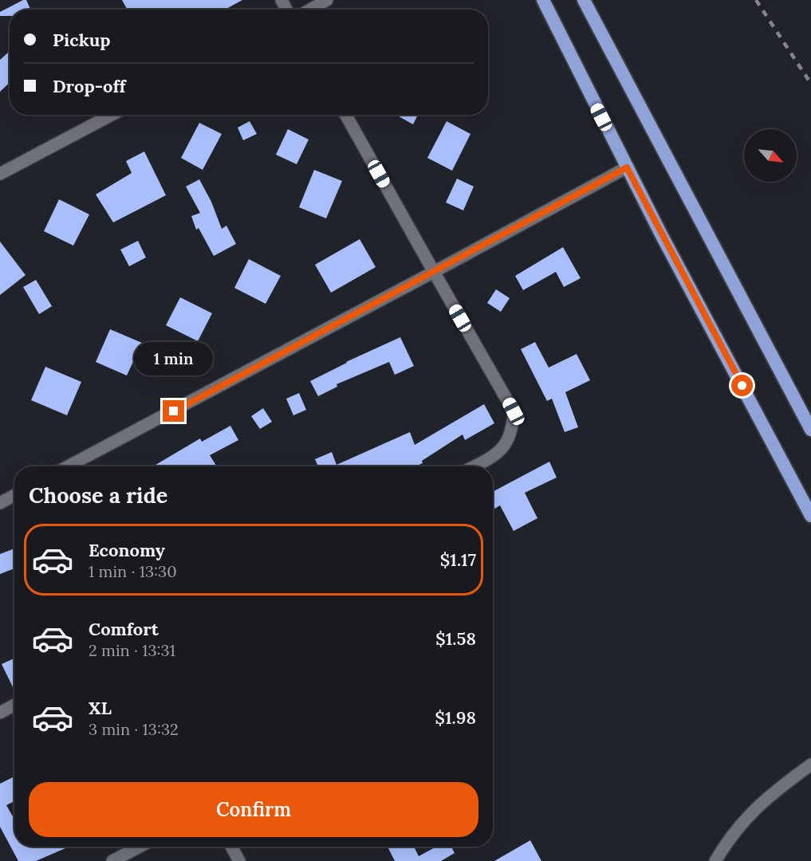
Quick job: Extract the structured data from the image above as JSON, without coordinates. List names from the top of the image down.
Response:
{
  "north": "bottom right",
  "page": {
    "banner": ["Pickup", "Drop-off"],
    "bubble": "1 min",
    "heading": "Choose a ride",
    "list": [
      {
        "name": "Economy",
        "note": "1 min · 13:30",
        "value": "$1.17"
      },
      {
        "name": "Comfort",
        "note": "2 min · 13:31",
        "value": "$1.58"
      },
      {
        "name": "XL",
        "note": "3 min · 13:32",
        "value": "$1.98"
      }
    ],
    "buttons": "Confirm"
  }
}
